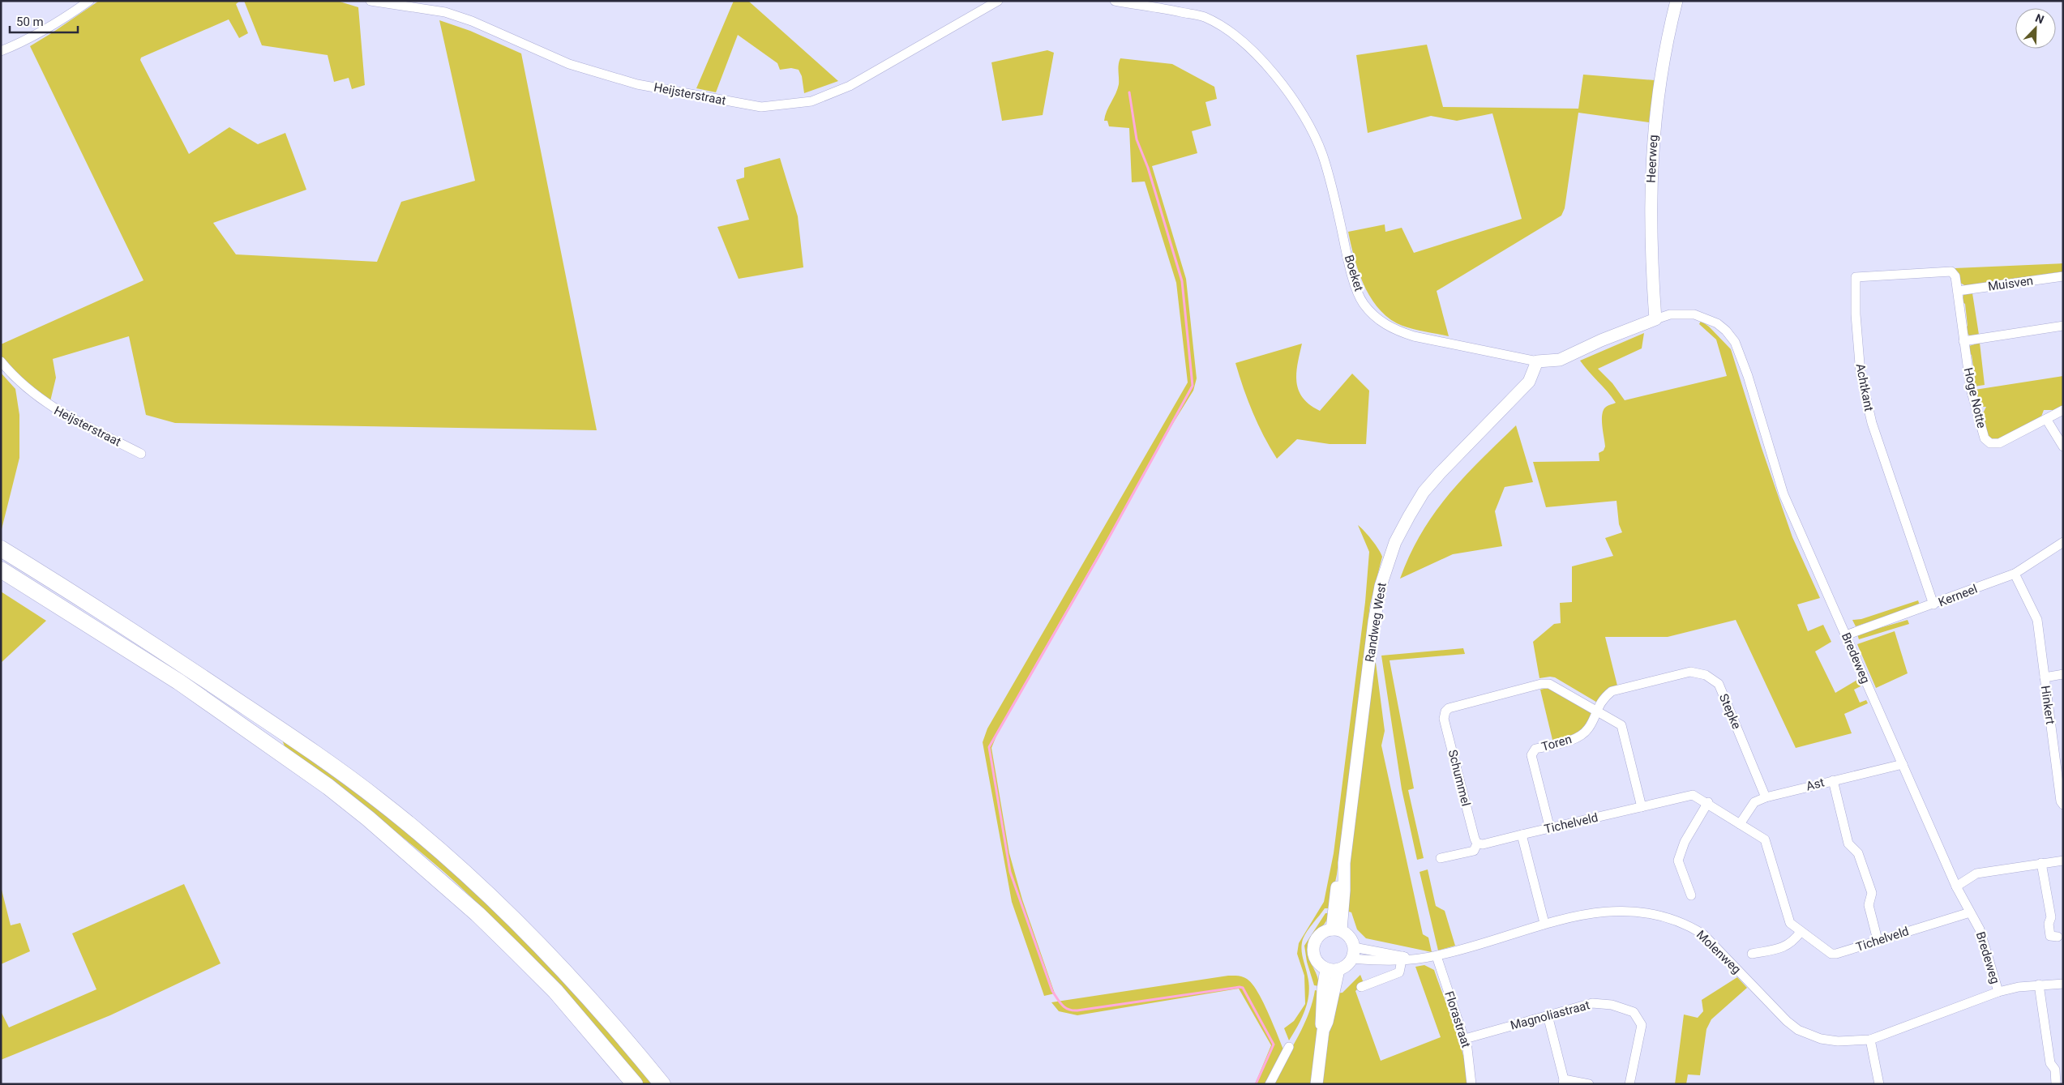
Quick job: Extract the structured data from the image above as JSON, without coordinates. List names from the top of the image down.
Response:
{
  "streets": {
    "street": [
      "Heijsterstraat",
      "Heerweg",
      "Boeket",
      "Muisven",
      "Achtkant",
      "Hoge Notte",
      "Kerneel",
      "Randweg West",
      "Bredeweg",
      "Hinkert",
      "Stepke",
      "Toren",
      "Schummel",
      "Ast",
      "Tichelveld",
      "Molenweg",
      "Magnoliastraat",
      "Florastraat"
    ]
  },
  "crossings": [
    ["Heerweg", "Boeket"],
    ["Heerweg", "Bredeweg"],
    ["Boeket", "Randweg West"],
    ["Boeket", "Bredeweg"],
    ["Muisven", "Achtkant"],
    ["Muisven", "Hoge Notte"],
    ["Achtkant", "Hoge Notte"],
    ["Achtkant", "Kerneel"],
    ["Kerneel", "Bredeweg"],
    ["Kerneel", "Hinkert"],
    ["Randweg West", "Molenweg"],
    ["Bredeweg", "Ast"],
    ["Bredeweg", "Tichelveld"],
    ["Bredeweg", "Molenweg"],
    ["Stepke", "Toren"],
    ["Stepke", "Schummel"],
    ["Stepke", "Ast"],
    ["Toren", "Schummel"],
    ["Toren", "Tichelveld"],
    ["Ast", "Tichelveld"],
    ["Molenweg", "Florastraat"],
    ["Magnoliastraat", "Florastraat"]
  ],
  "scale_bar": "50 m",
  "north": "top right"
}
